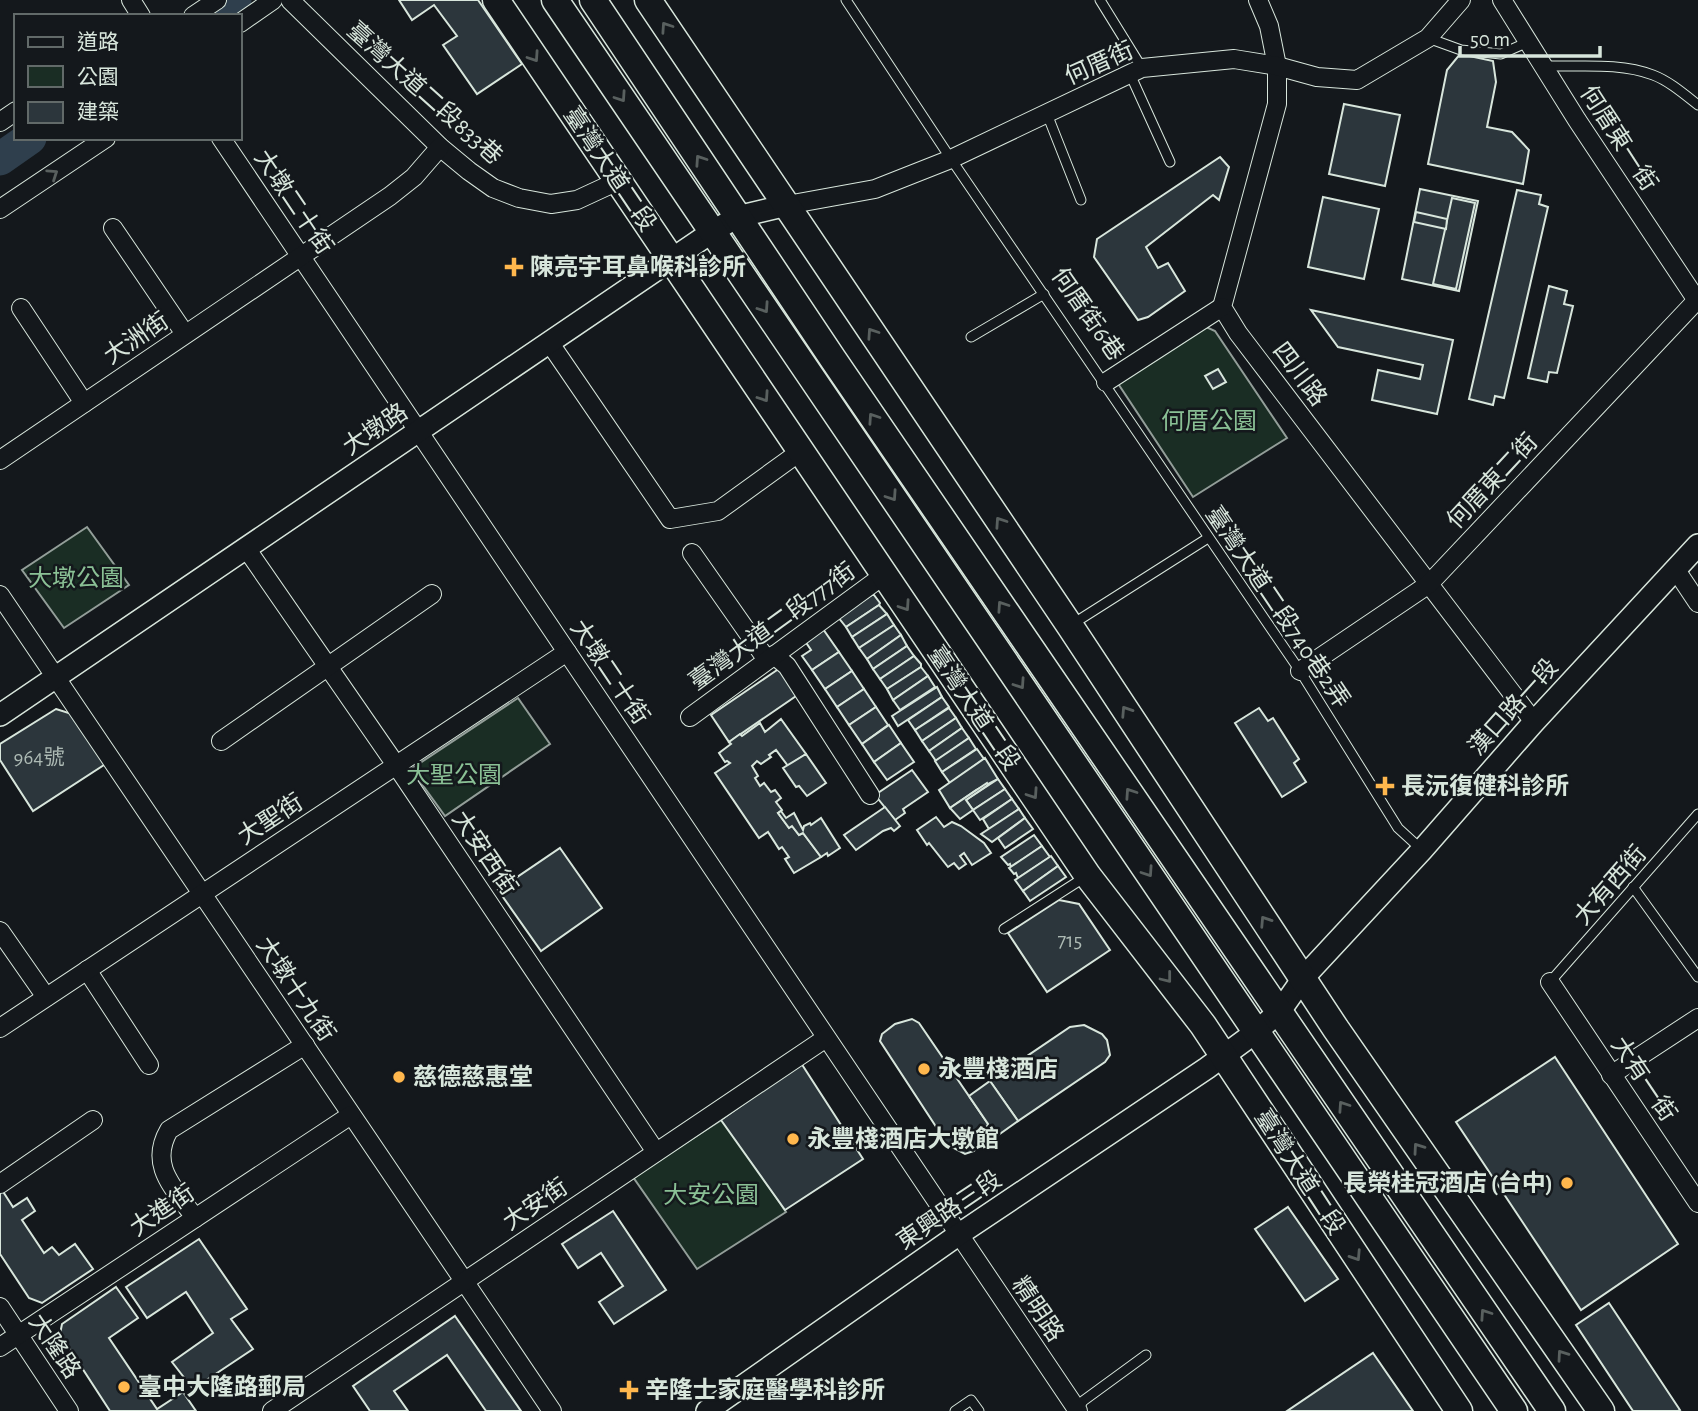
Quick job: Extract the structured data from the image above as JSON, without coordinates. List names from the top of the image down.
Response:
{
  "streets": {
    "main road": ["臺灣大道二段"],
    "street": [
      "何厝街",
      "臺灣大道二段833巷",
      "何厝東一街",
      "大墩二十街",
      "何厝街6巷",
      "大洲街",
      "四川路",
      "大墩路",
      "何厝東二街",
      "臺灣大道二段777街",
      "漢口路一段",
      "大聖街",
      "大安西街",
      "大墩十九街",
      "大有一街",
      "大安街",
      "大進街",
      "東興路三段",
      "精明路",
      "大隆路"
    ],
    "lane": ["臺灣大道二段740巷2弄", "大有西街"]
  },
  "crossings": [
    ["何厝街", "何厝街6巷"],
    ["何厝街", "大墩路"],
    ["臺灣大道二段833巷", "臺灣大道二段"],
    ["臺灣大道二段833巷", "大洲街"],
    ["何厝東一街", "何厝東二街"],
    ["臺灣大道二段", "大墩路"],
    ["臺灣大道二段", "臺灣大道二段777街"],
    ["臺灣大道二段", "漢口路一段"],
    ["臺灣大道二段", "東興路三段"],
    ["大墩二十街", "大洲街"],
    ["大墩二十街", "大墩路"],
    ["大墩二十街", "大聖街"],
    ["大墩二十街", "大安街"],
    ["大墩二十街", "東興路三段"],
    ["大墩二十街", "精明路"],
    ["何厝街6巷", "四川路"],
    ["何厝街6巷", "臺灣大道二段740巷2弄"],
    ["四川路", "何厝東二街"],
    ["四川路", "漢口路一段"],
    ["大墩路", "大安西街"],
    ["大墩路", "大墩十九街"],
    ["何厝東二街", "臺灣大道二段740巷2弄"],
    ["臺灣大道二段740巷2弄", "漢口路一段"],
    ["漢口路一段", "東興路三段"],
    ["大聖街", "大安西街"],
    ["大聖街", "大墩十九街"],
    ["大安西街", "大安街"],
    ["大有西街", "大有一街"],
    ["大墩十九街", "大安街"],
    ["大墩十九街", "大進街"],
    ["大進街", "大隆路"],
    ["東興路三段", "精明路"]
  ],
  "parks": [
    "何厝公園",
    "大墩公園",
    "大聖公園",
    "大安公園"
  ],
  "places": {
    "health": ["陳亮宇耳鼻喉科診所", "長沅復健科診所", "辛隆士家庭醫學科診所"],
    "other": [
      "永豐棧酒店",
      "慈德慈惠堂",
      "永豐棧酒店大墩館",
      "長榮桂冠酒店 (台中)",
      "臺中大隆路郵局"
    ]
  },
  "house_numbers": ["964號", "715"],
  "legend": ["道路", "公園", "建築"],
  "scale_bar": "50 m"
}
